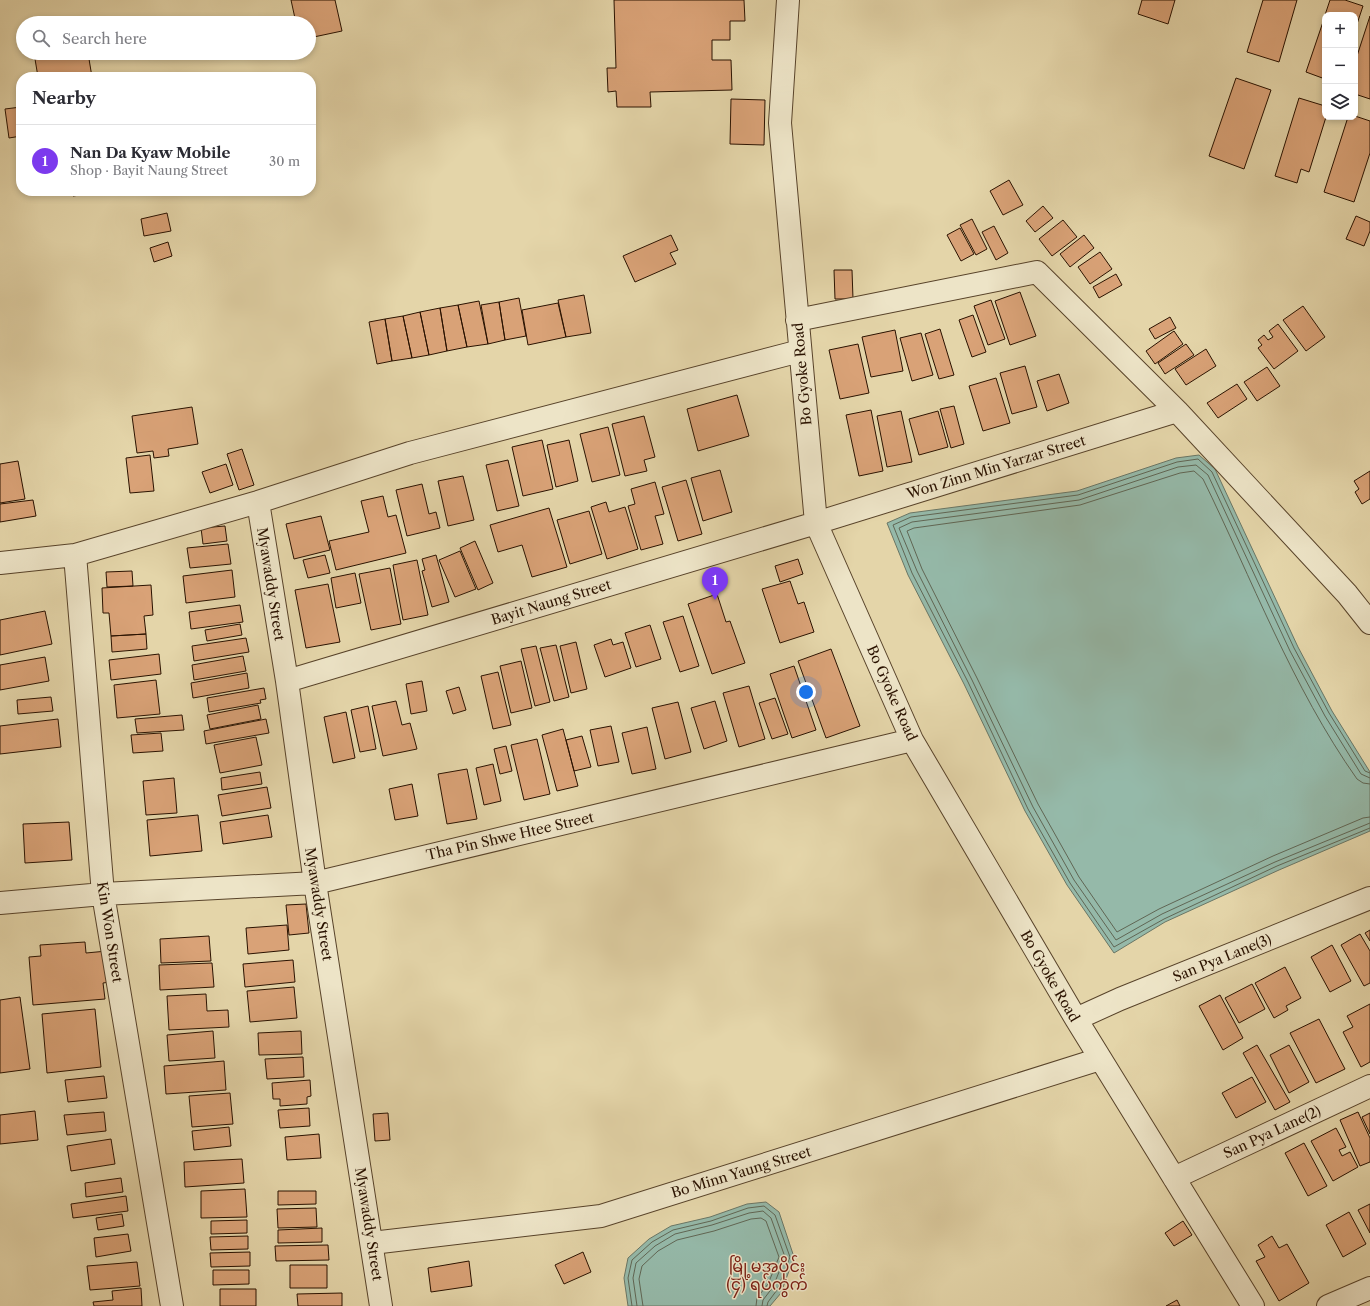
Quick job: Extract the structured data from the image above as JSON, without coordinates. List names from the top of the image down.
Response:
{
  "streets": {
    "street": [
      "Bo Gyoke Road",
      "Won Zinn Min Yarzar Street",
      "Myawaddy Street",
      "Bayit Naung Street",
      "Tha Pin Shwe Htee Street",
      "Kin Won Street",
      "San Pya Lane(3)",
      "San Pya Lane(2)",
      "Bo Minn Yaung Street"
    ]
  },
  "crossings": [
    ["Bo Gyoke Road", "Won Zinn Min Yarzar Street"],
    ["Bo Gyoke Road", "Bayit Naung Street"],
    ["Bo Gyoke Road", "Tha Pin Shwe Htee Street"],
    ["Bo Gyoke Road", "San Pya Lane(3)"],
    ["Bo Gyoke Road", "San Pya Lane(2)"],
    ["Bo Gyoke Road", "Bo Minn Yaung Street"],
    ["Won Zinn Min Yarzar Street", "Bayit Naung Street"],
    ["Myawaddy Street", "Bayit Naung Street"],
    ["Myawaddy Street", "Tha Pin Shwe Htee Street"],
    ["Myawaddy Street", "Bo Minn Yaung Street"],
    ["Tha Pin Shwe Htee Street", "Kin Won Street"]
  ],
  "districts": ["မြို့မအပိုင်း (၄) ရပ်ကွက်"],
  "page": {
    "map_buttons": ["+", "−"],
    "search": "Search here",
    "heading": "Nearby",
    "list": [
      {
        "mark": "1",
        "name": "Nan Da Kyaw Mobile",
        "note": "Shop · Bayit Naung Street",
        "value": "30 m"
      }
    ],
    "pins": "1"
  }
}
